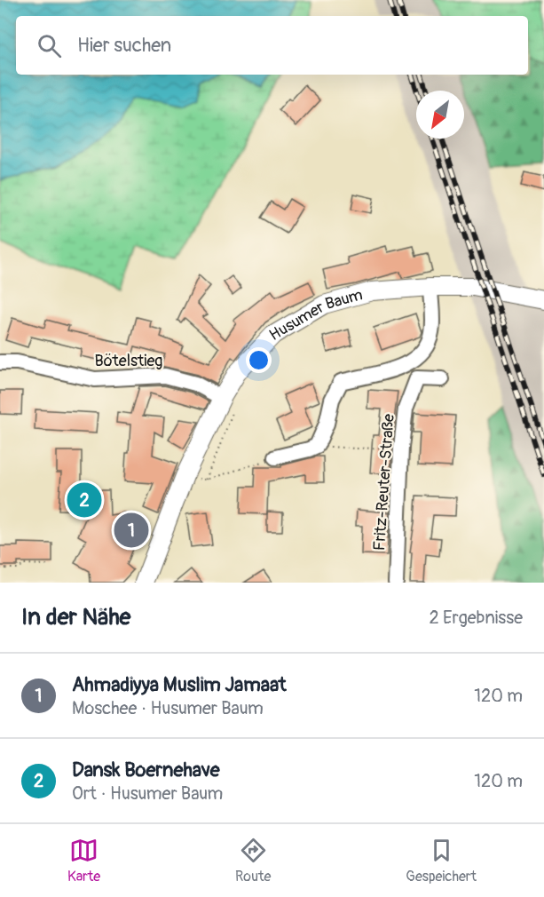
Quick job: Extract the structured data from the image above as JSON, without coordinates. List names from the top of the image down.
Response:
{
  "streets": {
    "street": ["Husumer Baum", "Bötelstieg", "Fritz-Reuter-Straße"]
  },
  "crossings": [
    ["Husumer Baum", "Bötelstieg"]
  ],
  "north": "bottom left",
  "page": {
    "search": "Hier suchen",
    "pins": ["2", "1"],
    "heading": ["In der Nähe", "2 Ergebnisse"],
    "list": [
      {
        "mark": "1",
        "name": "Ahmadiyya Muslim Jamaat",
        "note": "Moschee · Husumer Baum",
        "value": "120 m"
      },
      {
        "mark": "2",
        "name": "Dansk Boernehave",
        "note": "Ort · Husumer Baum",
        "value": "120 m"
      }
    ],
    "nav": ["Karte", "Route", "Gespeichert"]
  }
}
